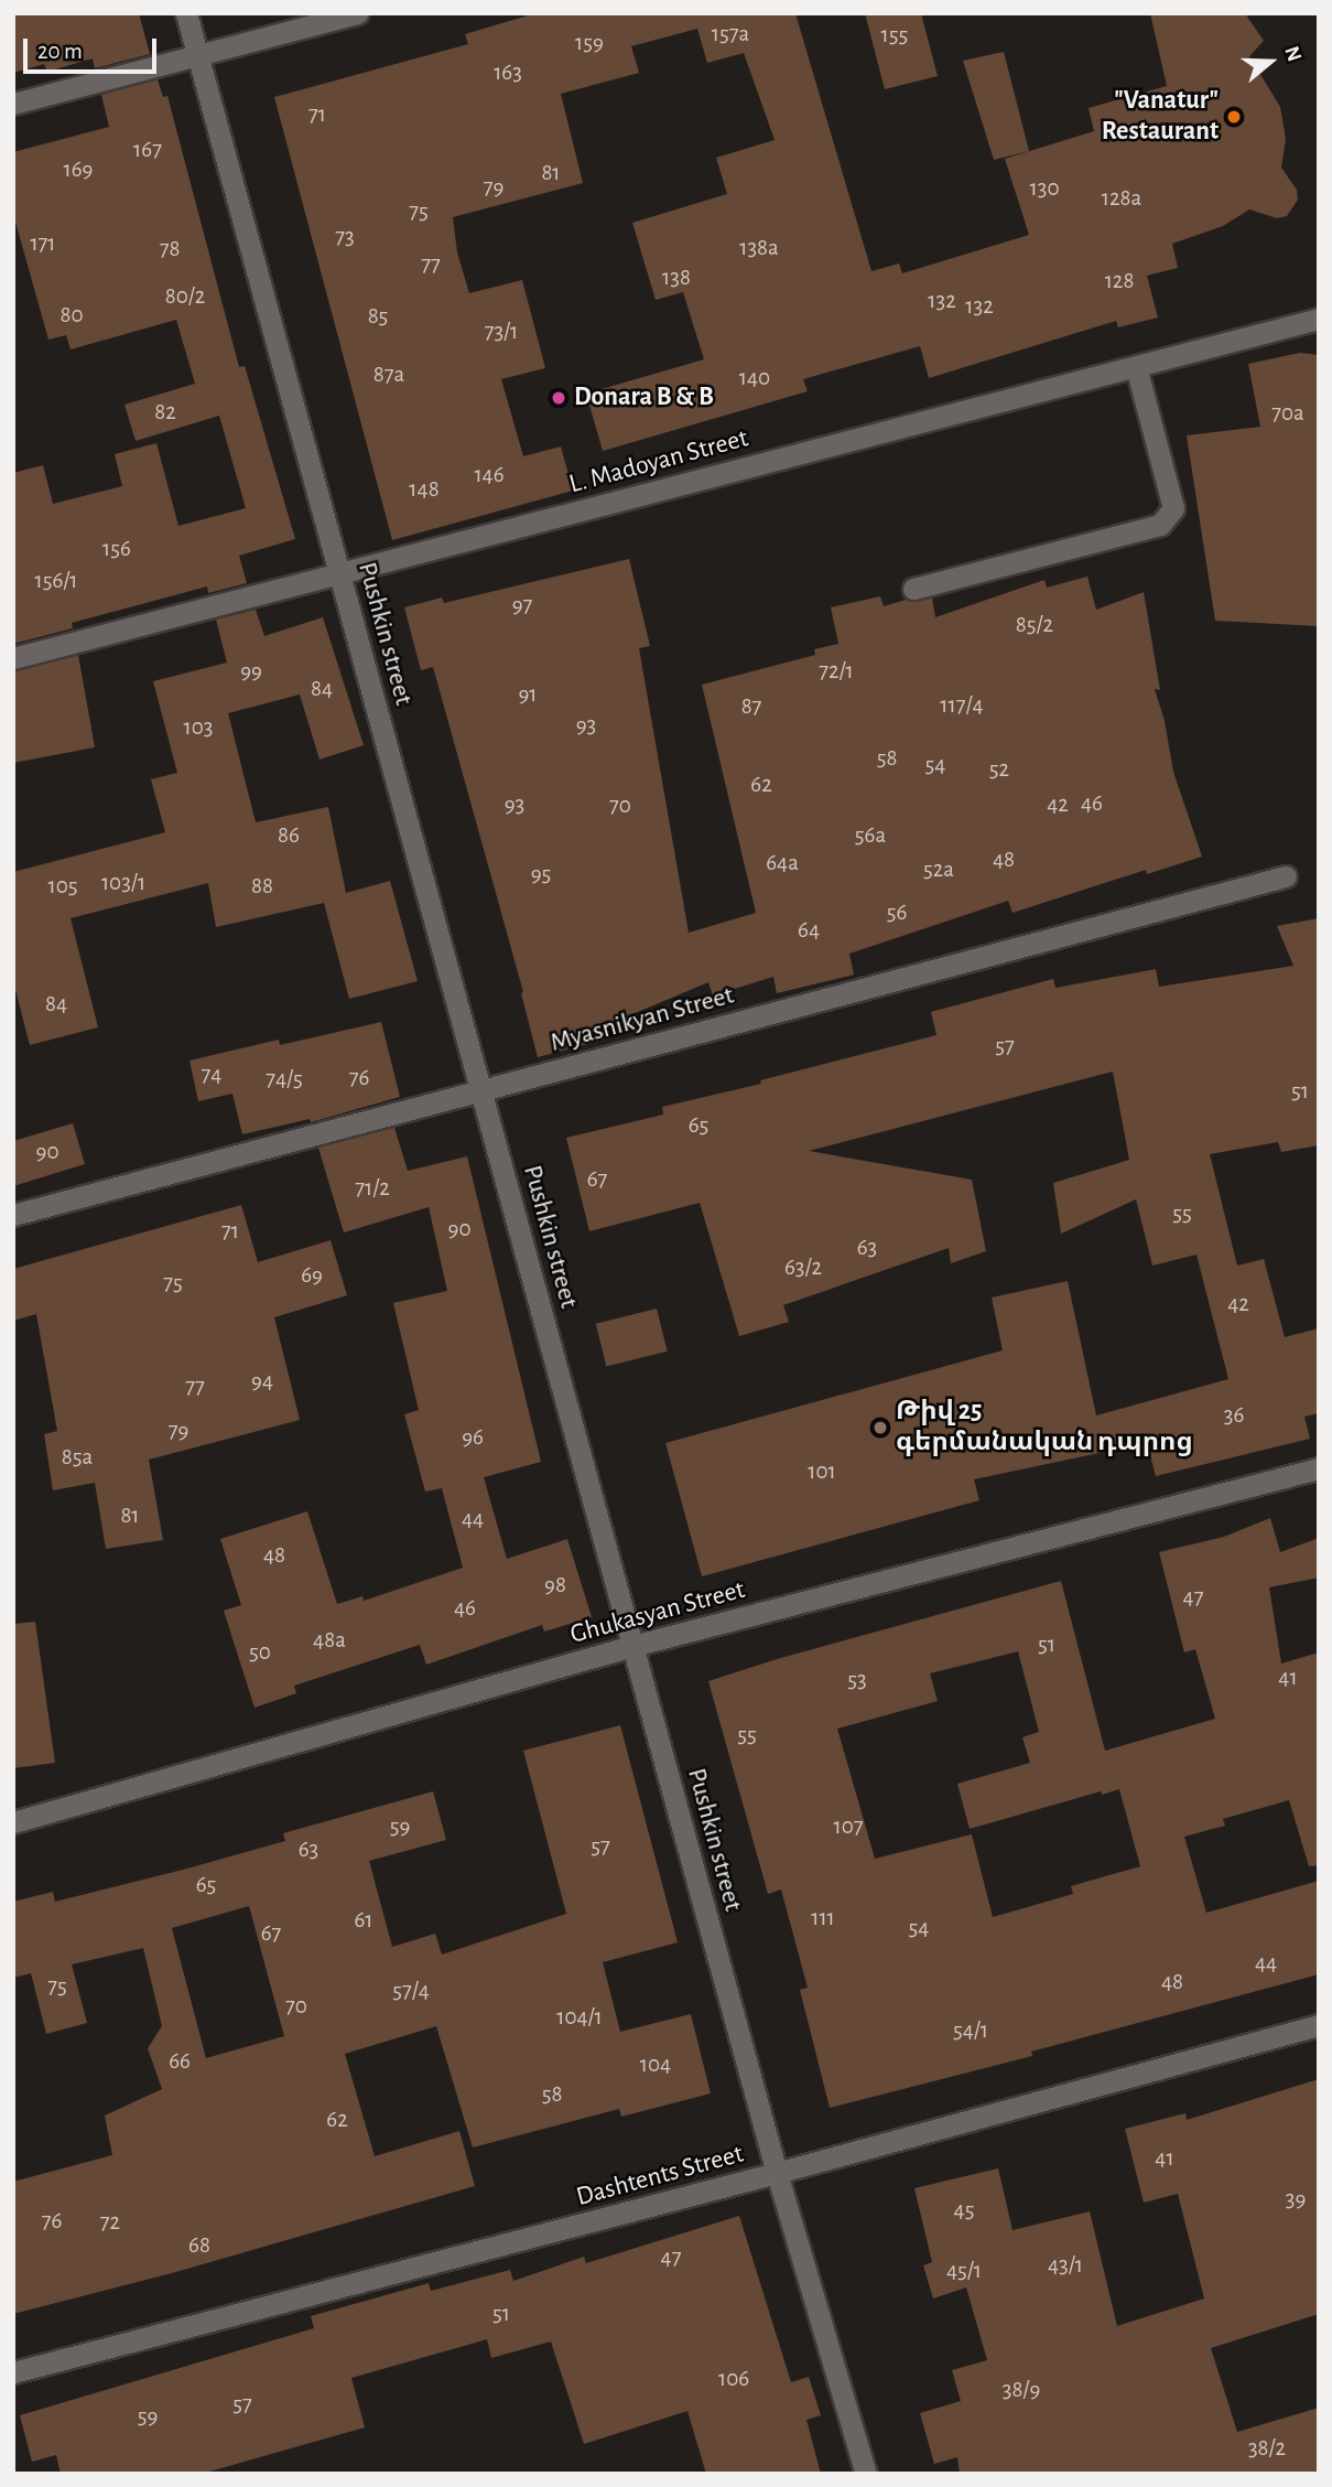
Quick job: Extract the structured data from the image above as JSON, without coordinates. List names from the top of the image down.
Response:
{
  "streets": {
    "street": [
      "L. Madoyan Street",
      "Pushkin street",
      "Myasnikyan Street",
      "Ghukasyan Street",
      "Dashtents Street"
    ]
  },
  "crossings": [
    ["L. Madoyan Street", "Pushkin street"],
    ["Pushkin street", "Myasnikyan Street"],
    ["Pushkin street", "Ghukasyan Street"],
    ["Pushkin street", "Dashtents Street"]
  ],
  "places": ["\"Vanatur\" Restaurant", "Donara B & B", "Թիվ 25 գերմանական դպրոց"],
  "house_numbers": [
    "157a",
    "155",
    "159",
    "163",
    "71",
    "167",
    "169",
    "81",
    "79",
    "130",
    "128a",
    "75",
    "73",
    "171",
    "138a",
    "78",
    "77",
    "138",
    "128",
    "80/2",
    "132",
    "132",
    "80",
    "85",
    "73/1",
    "87a",
    "140",
    "82",
    "70a",
    "146",
    "148",
    "156",
    "156/1",
    "97",
    "85/2",
    "99",
    "72/1",
    "84",
    "91",
    "117/4",
    "87",
    "93",
    "103",
    "58",
    "54",
    "52",
    "62",
    "46",
    "93",
    "42",
    "70",
    "86",
    "56a",
    "48",
    "64a",
    "52a",
    "95",
    "103/1",
    "105",
    "88",
    "56",
    "64",
    "84",
    "57",
    "74",
    "76",
    "74/5",
    "51",
    "65",
    "90",
    "67",
    "71/2",
    "55",
    "90",
    "71",
    "63",
    "63/2",
    "69",
    "75",
    "42",
    "94",
    "77",
    "36",
    "79",
    "96",
    "85a",
    "101",
    "81",
    "44",
    "48",
    "98",
    "47",
    "46",
    "48a",
    "51",
    "50",
    "41",
    "53",
    "55",
    "59",
    "107",
    "57",
    "63",
    "65",
    "111",
    "61",
    "54",
    "67",
    "44",
    "48",
    "75",
    "57/4",
    "70",
    "104/1",
    "54/1",
    "66",
    "104",
    "58",
    "62",
    "41",
    "39",
    "45",
    "76",
    "72",
    "68",
    "47",
    "43/1",
    "45/1",
    "51",
    "106",
    "38/9",
    "57",
    "59",
    "38/2"
  ],
  "scale_bar": "20 m",
  "north": "right"
}
